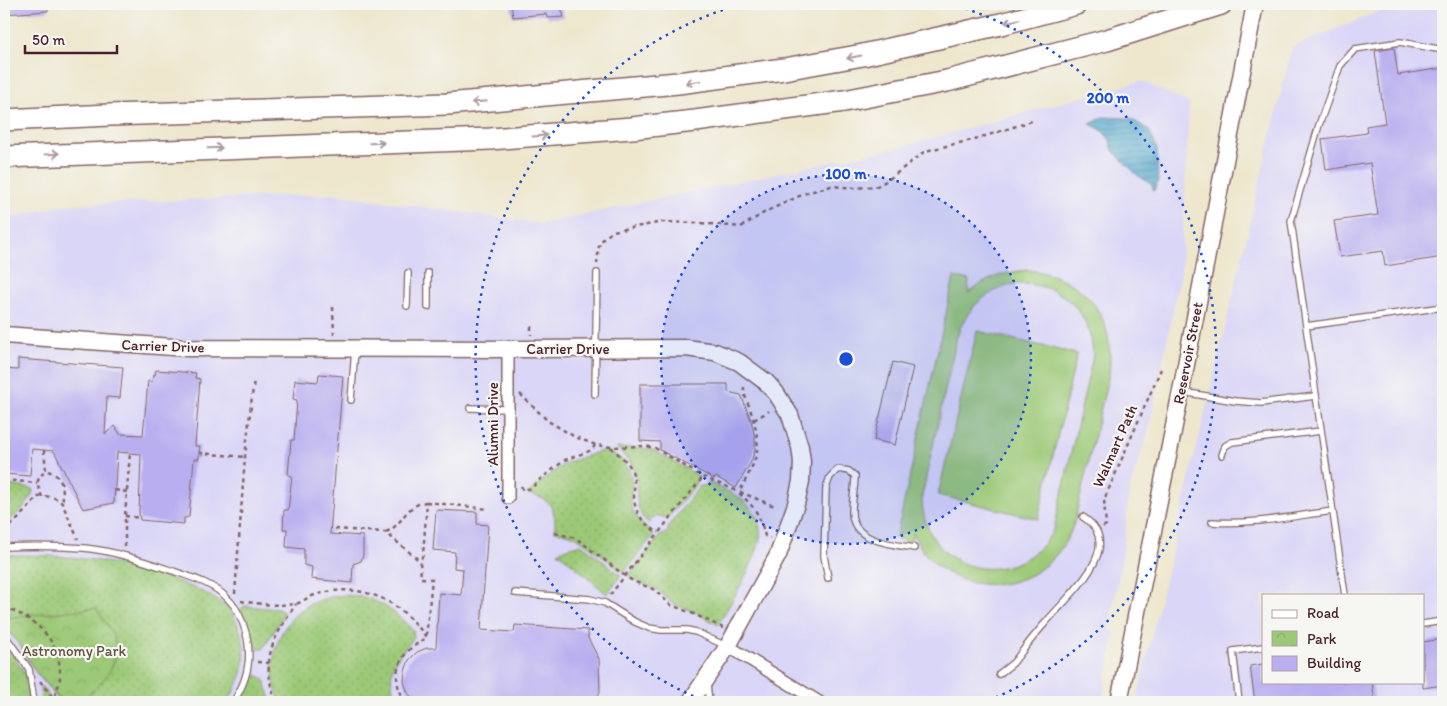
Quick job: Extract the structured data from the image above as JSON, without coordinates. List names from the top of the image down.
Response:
{
  "streets": {
    "street": ["Carrier Drive", "Reservoir Street", "Alumni Drive"],
    "path": ["Walmart Path"]
  },
  "crossings": [
    ["Carrier Drive", "Alumni Drive"]
  ],
  "parks": ["Astronomy Park"],
  "legend": ["Road", "Park", "Building"],
  "scale_bar": "50 m",
  "rings": ["200 m", "100 m"]
}
